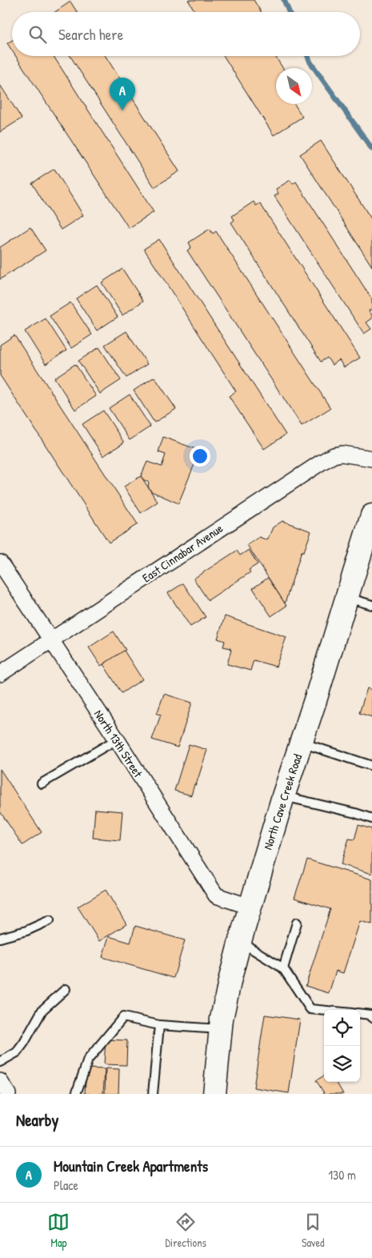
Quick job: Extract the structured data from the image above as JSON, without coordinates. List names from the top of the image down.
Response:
{
  "streets": {
    "main road": ["North Cave Creek Road"],
    "street": ["East Cinnabar Avenue", "North 13th Street"]
  },
  "crossings": [
    ["East Cinnabar Avenue", "North 13th Street"],
    ["North 13th Street", "North Cave Creek Road"]
  ],
  "north": "bottom right",
  "page": {
    "search": "Search here",
    "pins": "A",
    "heading": "Nearby",
    "list": [
      {
        "mark": "A",
        "name": "Mountain Creek Apartments",
        "note": "Place",
        "value": "130 m"
      }
    ],
    "nav": ["Map", "Directions", "Saved"]
  }
}
